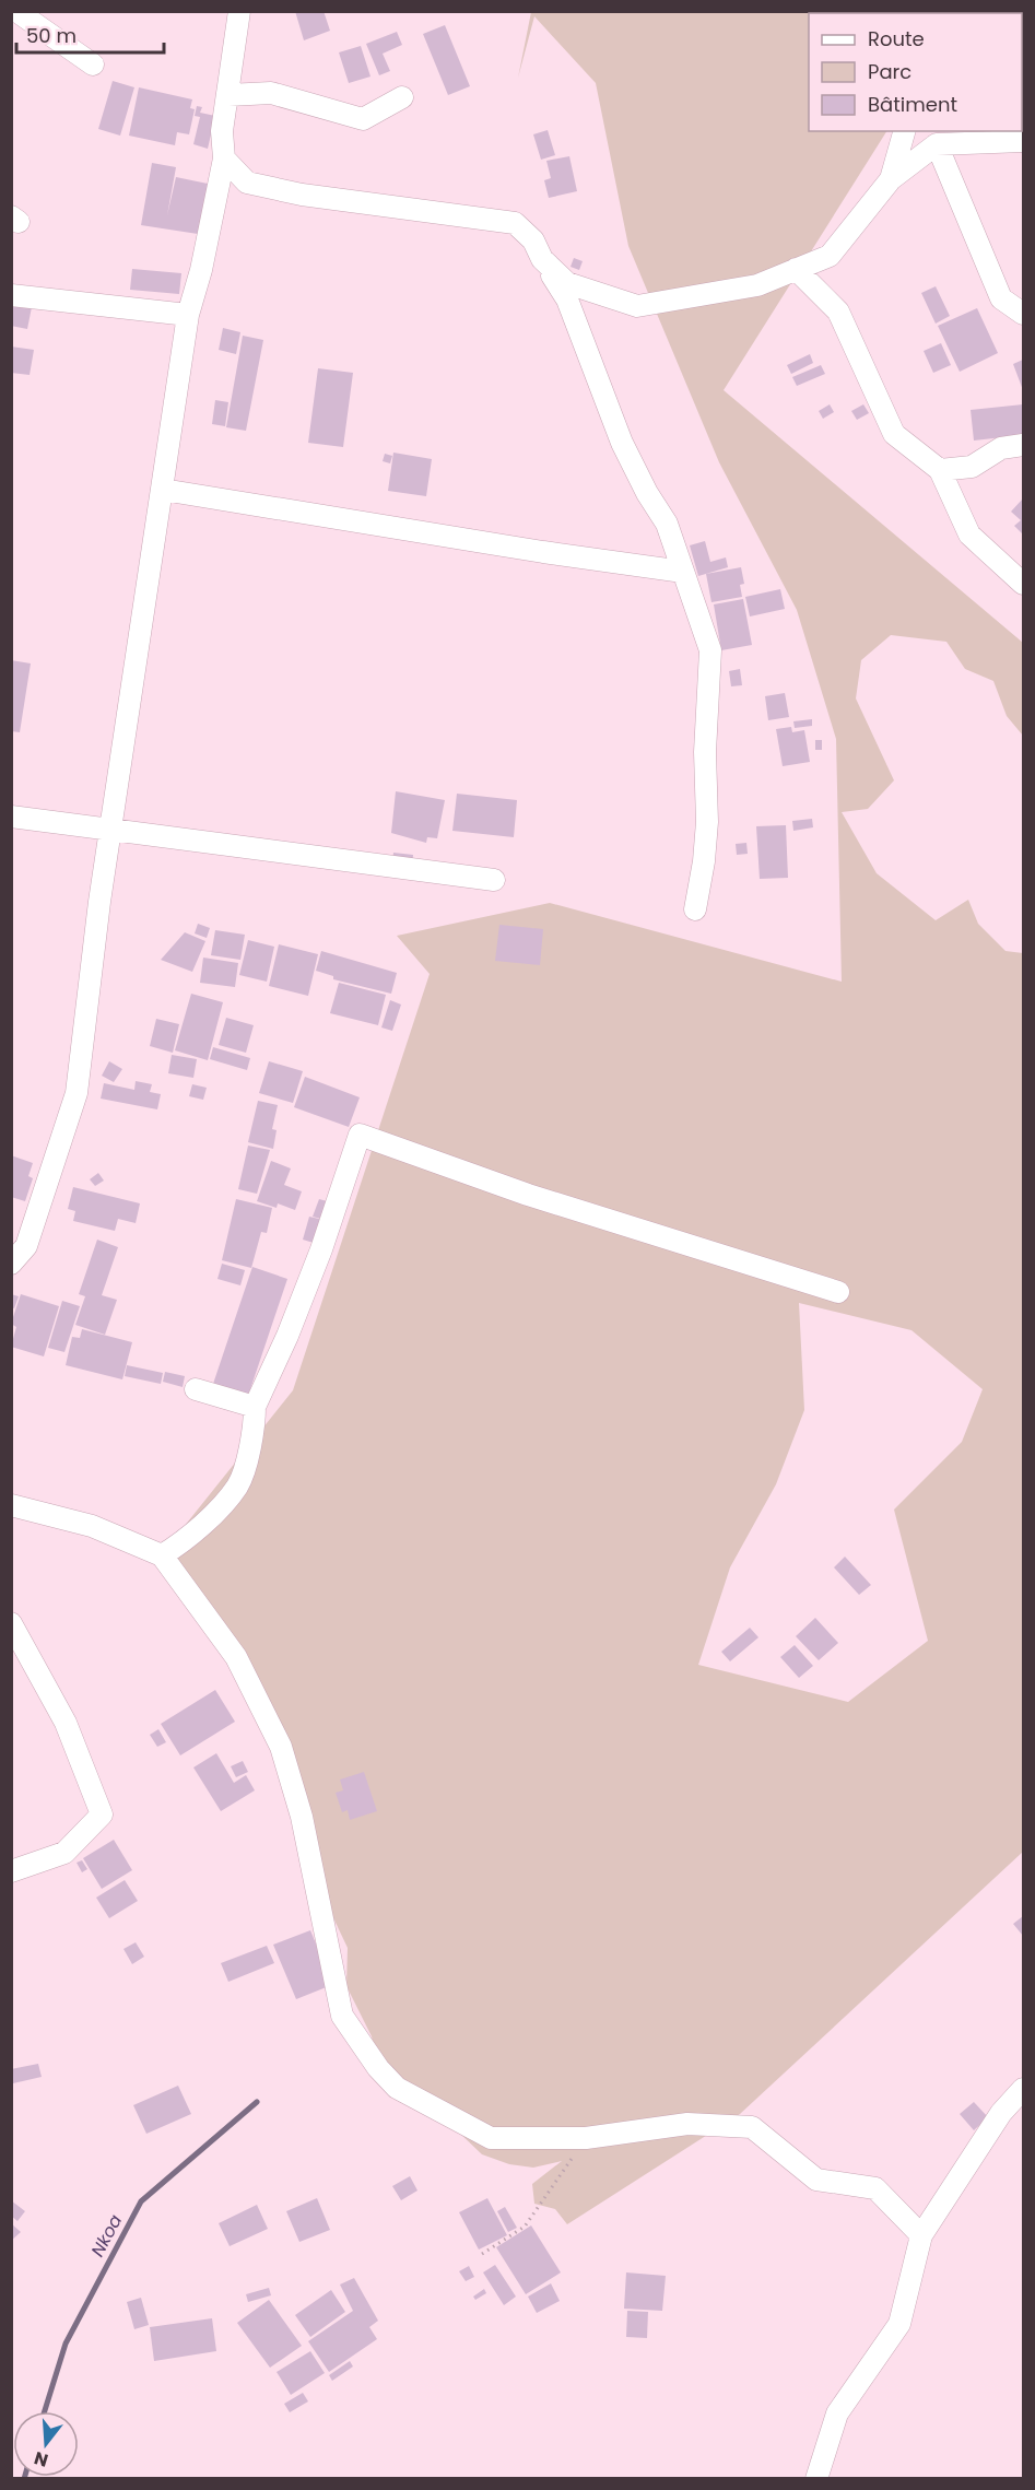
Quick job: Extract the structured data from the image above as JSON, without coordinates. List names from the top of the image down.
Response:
{
  "water": ["Nkoa"],
  "legend": ["Route", "Parc", "Bâtiment"],
  "scale_bar": "50 m",
  "north": "bottom"
}
